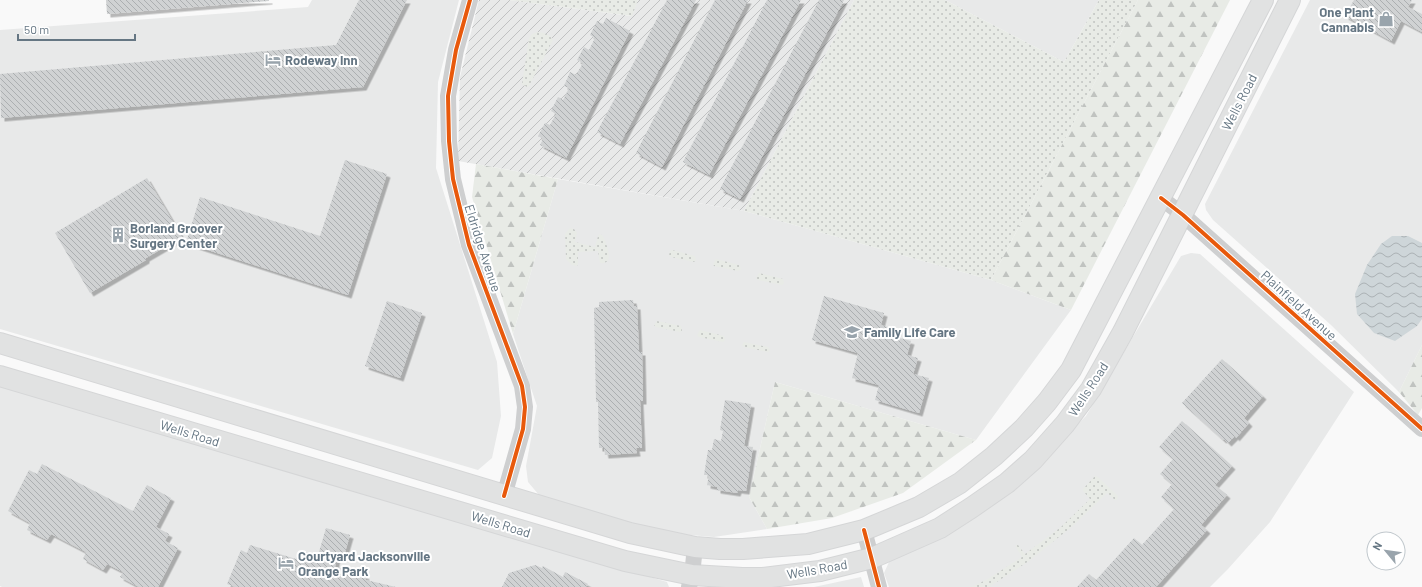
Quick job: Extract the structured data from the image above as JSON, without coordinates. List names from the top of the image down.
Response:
{
  "streets": {
    "main road": ["Wells Road"],
    "street": ["Eldridge Avenue", "Plainfield Avenue"]
  },
  "crossings": [
    ["Wells Road", "Eldridge Avenue"],
    ["Wells Road", "Plainfield Avenue"]
  ],
  "places": {
    "shop": ["One Plant Cannabis"],
    "hotel": ["Rodeway Inn", "Courtyard Jacksonville Orange Park"],
    "building": ["Borland Groover Surgery Center"],
    "school or university": ["Family Life Care"]
  },
  "scale_bar": "50 m",
  "north": "top left"
}
